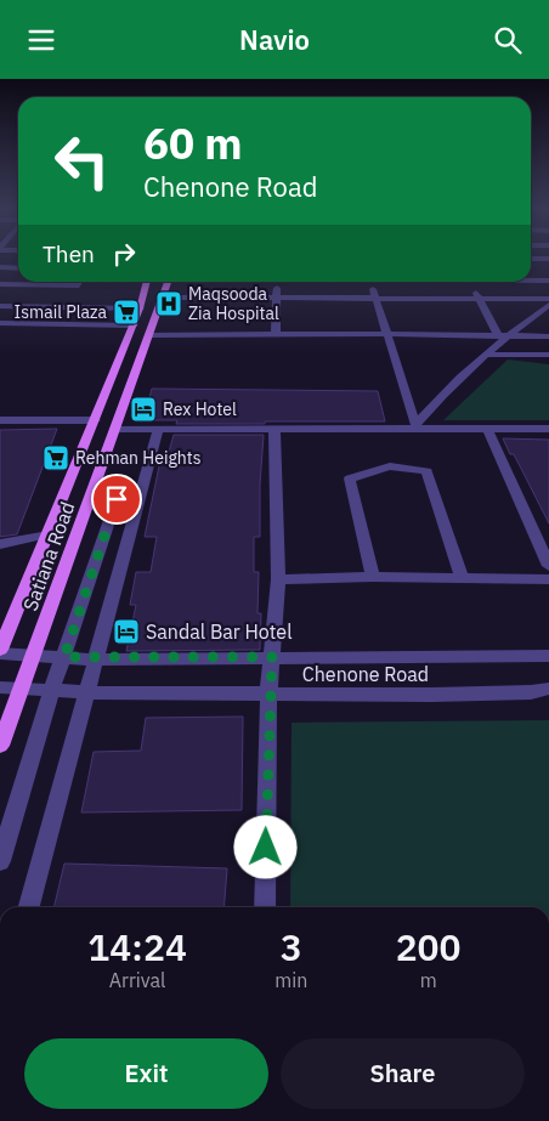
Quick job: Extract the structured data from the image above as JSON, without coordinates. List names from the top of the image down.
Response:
{
  "streets": {
    "main road": ["Satiana Road"],
    "street": ["Chenone Road"]
  },
  "crossings": [
    ["Satiana Road", "Chenone Road"]
  ],
  "places": {
    "hospital": ["Maqsooda Zia Hospital"],
    "supermarket": ["Ismail Plaza", "Rehman Heights"],
    "hotel": ["Rex Hotel", "Sandal Bar Hotel"]
  },
  "page": {
    "header": "Navio",
    "turn": ["60 m", "Chenone Road"],
    "then": "Then",
    "eta": [
      "14:24",
      "Arrival",
      "3",
      "min",
      "200",
      "m"
    ],
    "buttons": ["Exit", "Share"]
  }
}
